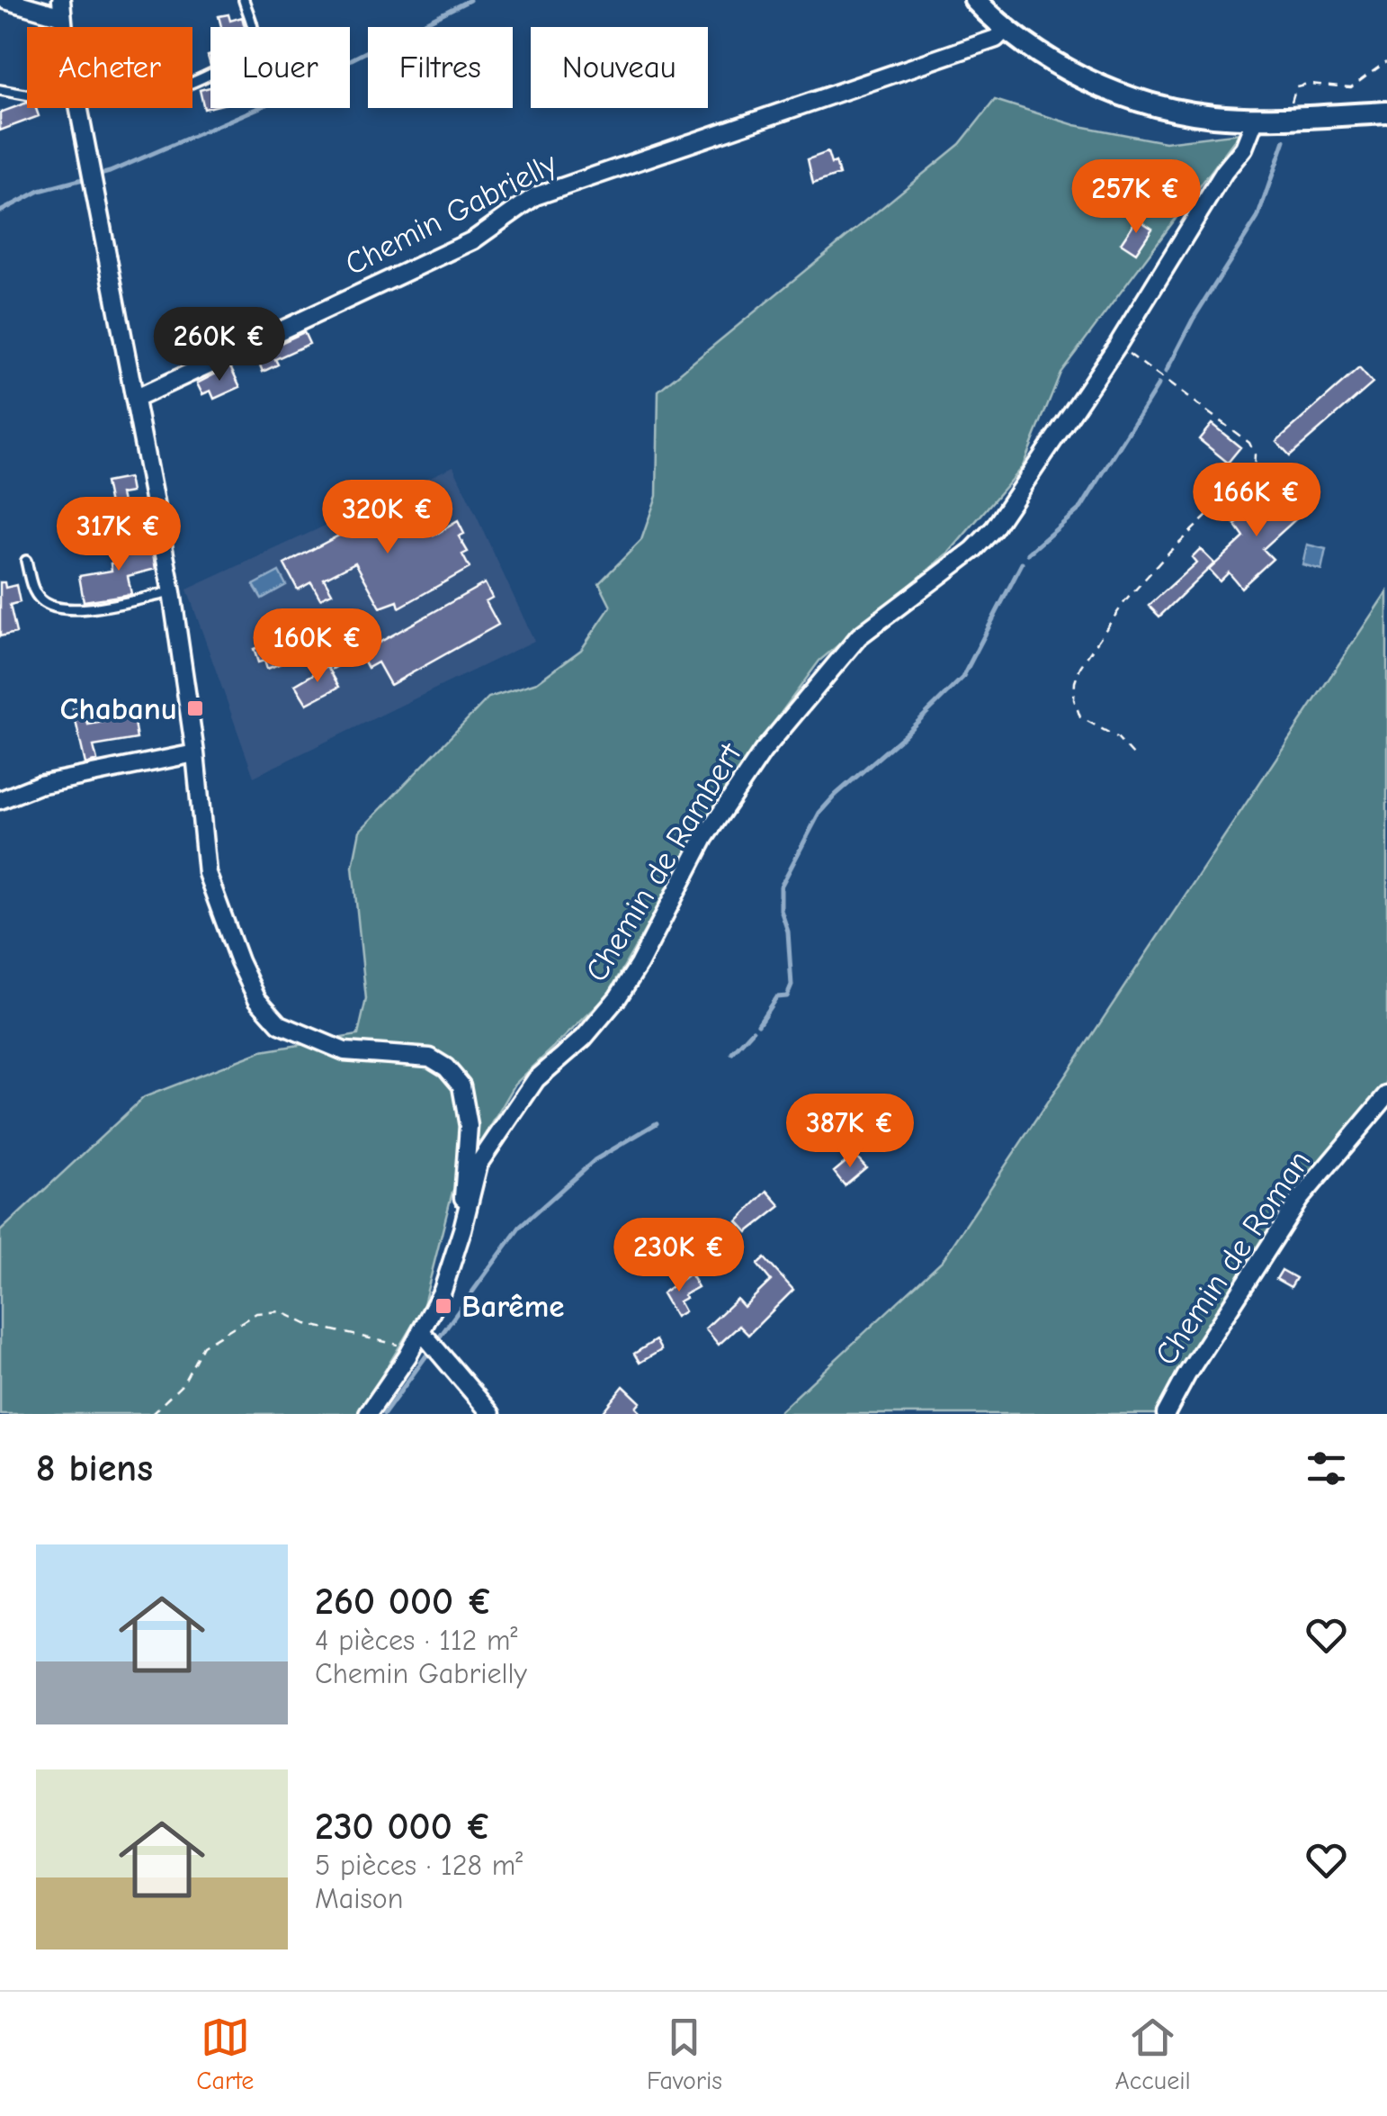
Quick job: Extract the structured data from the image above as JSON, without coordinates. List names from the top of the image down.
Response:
{
  "streets": {
    "street": ["Chemin Gabrielly", "Chemin de Rambert", "Chemin de Roman"]
  },
  "places": {
    "transit": ["Chabanu", "Barême"]
  },
  "page": {
    "chip": [
      "Acheter",
      "Louer",
      "Filtres",
      "Nouveau"
    ],
    "price": [
      "257K €",
      "260K €",
      "166K €",
      "320K €",
      "317K €",
      "160K €",
      "387K €",
      "230K €"
    ],
    "heading": "8 biens",
    "list": [
      {
        "name": "260 000 €",
        "note": "4 pièces · 112 m² · Chemin Gabrielly"
      },
      {
        "name": "230 000 €",
        "note": "5 pièces · 128 m² · Maison"
      }
    ],
    "tabs": ["Carte", "Favoris", "Accueil"]
  }
}
